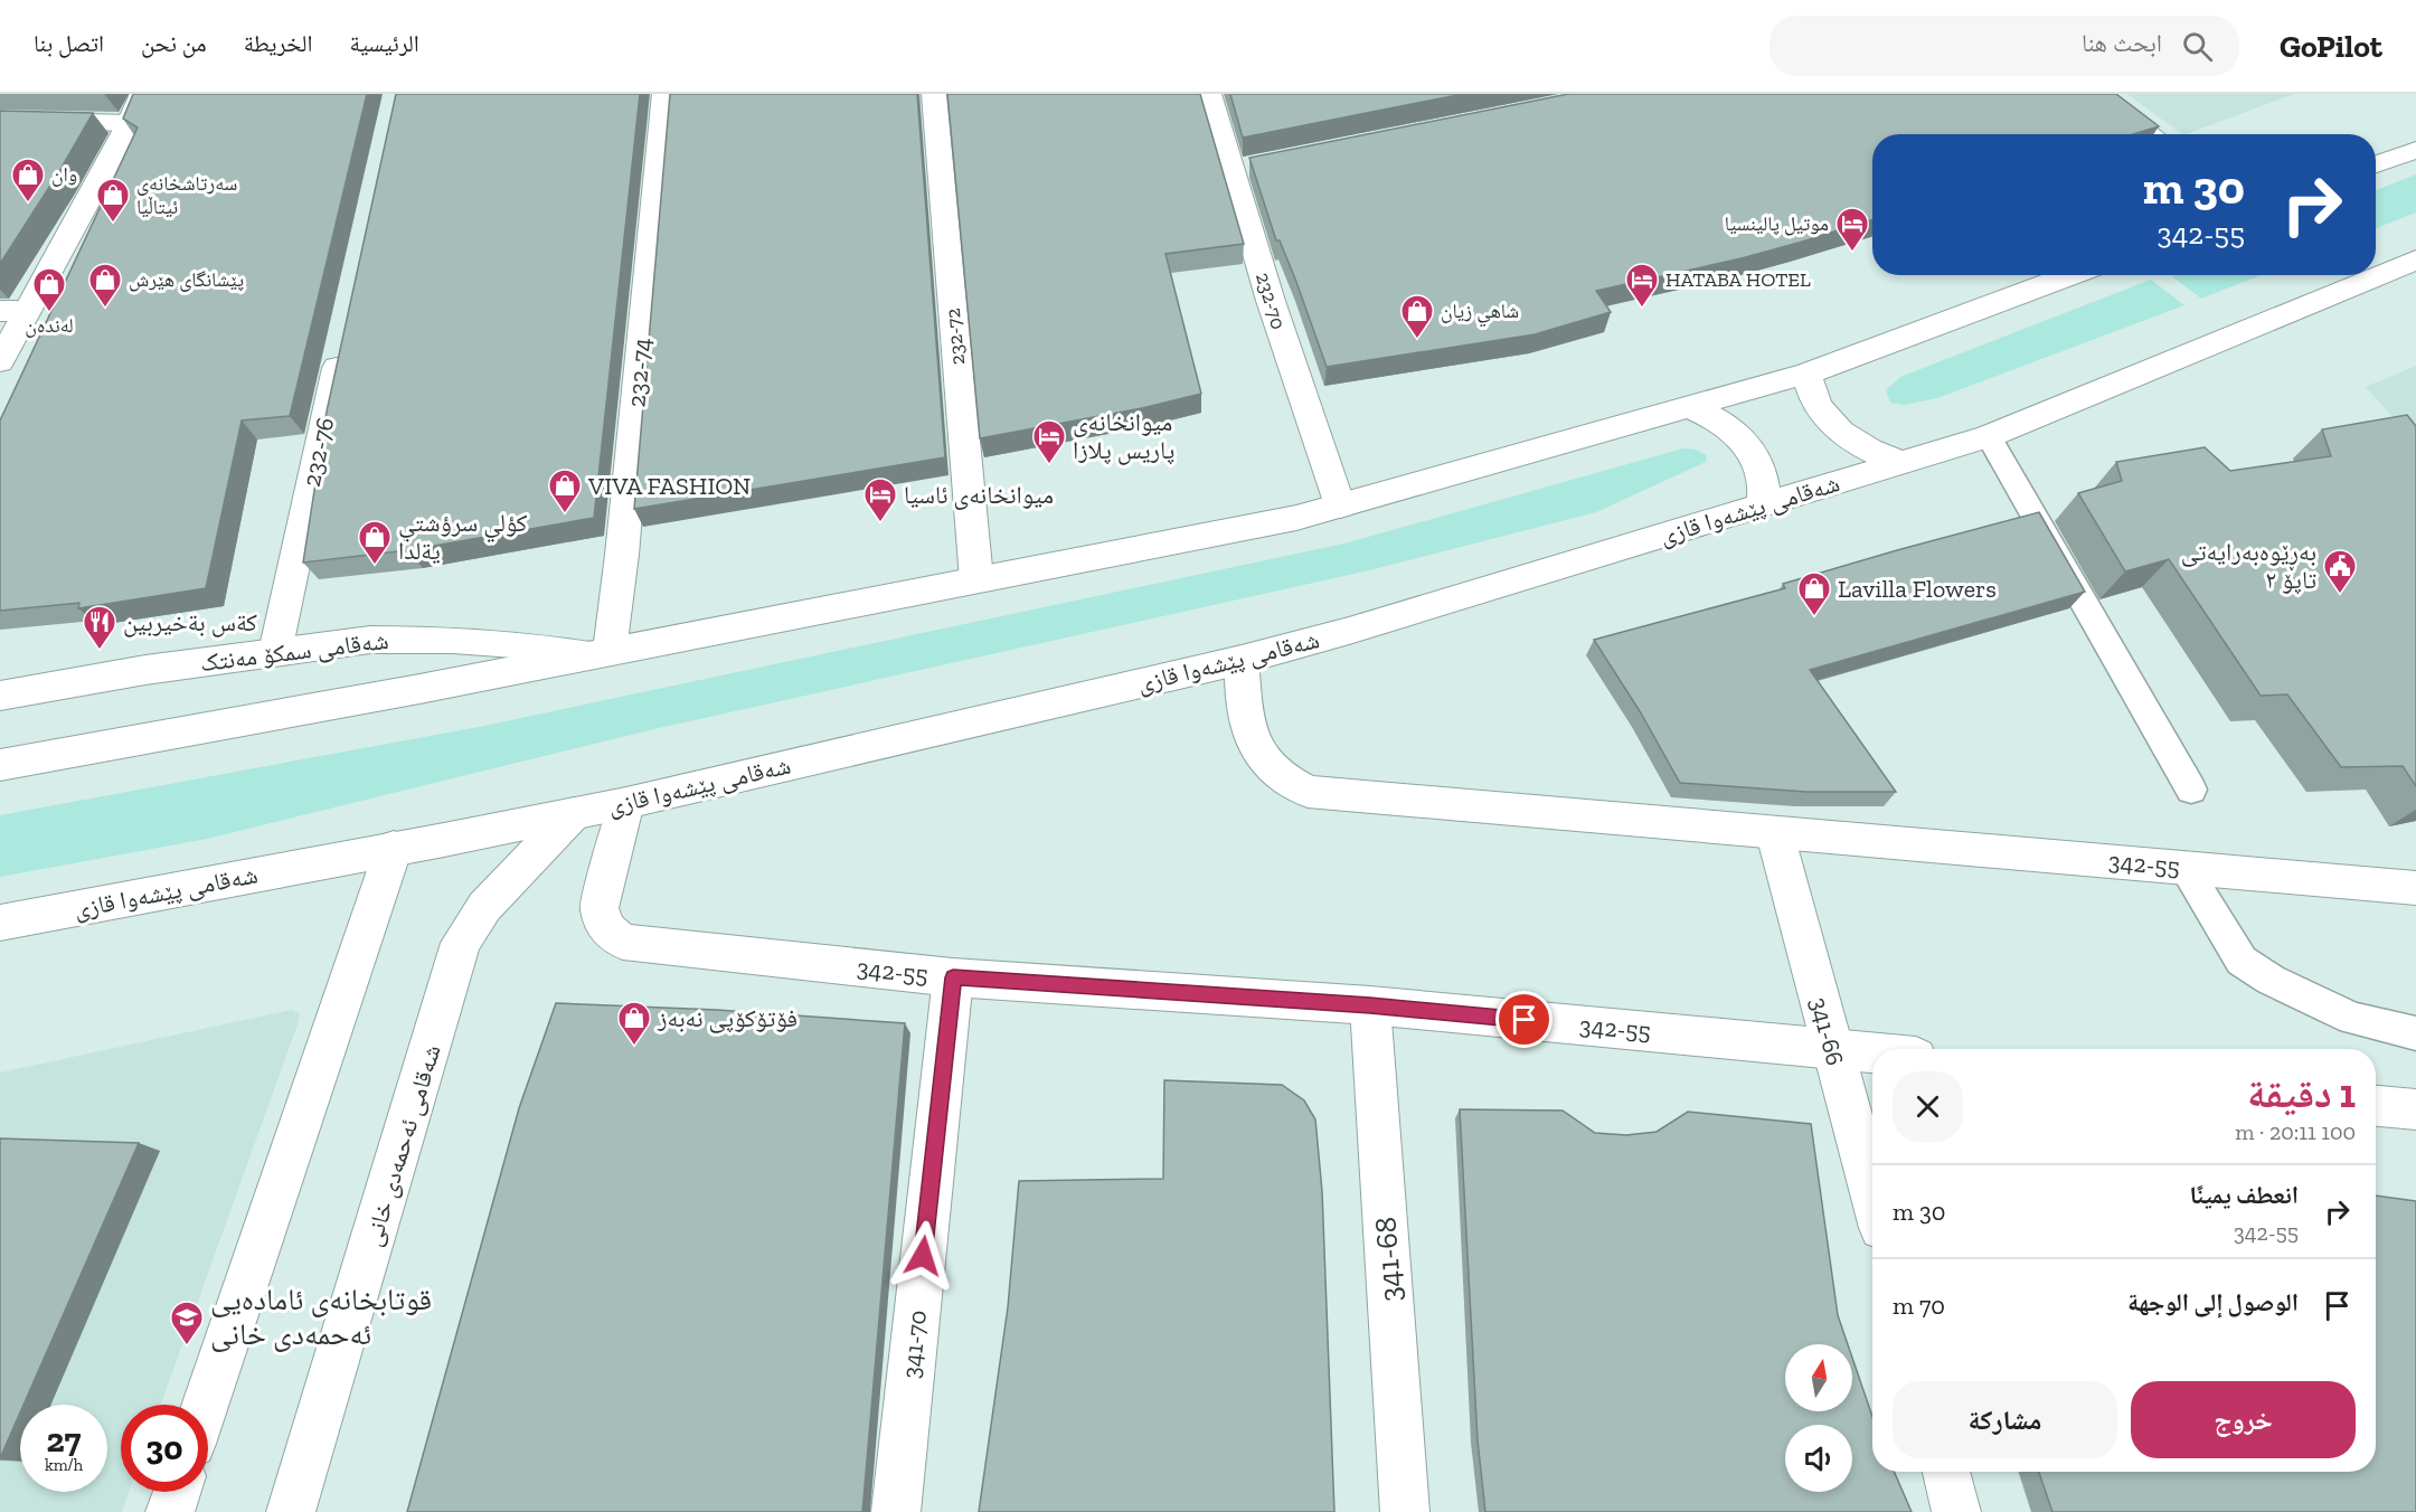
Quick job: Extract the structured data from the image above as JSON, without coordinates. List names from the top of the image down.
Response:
{
  "streets": {
    "main road": [
      "232-70",
      "232-72",
      "232-74",
      "232-76",
      "شەقامی پێشەوا قازی",
      "شەقامی سمکۆ مەنتک",
      "342-55",
      "341-66",
      "شەقامی ئەحمەدی خانی",
      "341-68",
      "341-70"
    ]
  },
  "crossings": [
    ["232-74", "شەقامی سمکۆ مەنتک"],
    ["232-76", "شەقامی سمکۆ مەنتک"],
    ["شەقامی پێشەوا قازی", "342-55"],
    ["شەقامی پێشەوا قازی", "شەقامی ئەحمەدی خانی"],
    ["342-55", "341-66"],
    ["342-55", "341-68"],
    ["342-55", "341-70"]
  ],
  "places": {
    "shop": [
      "وان",
      "سەرتاشخانەی ئیتاڵیا",
      "پێشانگای هێرش",
      "لەندەن",
      "شاهي زيان",
      "VIVA FASHION",
      "كؤلي سرؤشتي يةلدا",
      "Lavilla Flowers",
      "فۆتۆکۆپی نەبەز"
    ],
    "hotel": [
      "موتيل پالينسيا",
      "HATABA HOTEL",
      "میوانخانەی پاریس پلازا",
      "میوانخانەی ئاسیا"
    ],
    "public building": ["بەڕێوەبەرایەتی تاپۆ ٢"],
    "restaurant": ["كةس بةخيربين"],
    "school or university": ["قوتابخانەی ئامادەیی ئەحمەدی خانی"]
  },
  "north": "top",
  "page": {
    "header": "GoPilot",
    "search": "ابحث هنا",
    "nav": [
      "الرئيسية",
      "الخريطة",
      "من نحن",
      "اتصل بنا"
    ],
    "turn": ["30 m", "342-55"],
    "heading": ["1 دقيقة", "100 m · 20:11"],
    "list": [
      {
        "name": "انعطف يمينًا",
        "note": "342-55",
        "value": "30 m"
      },
      {
        "name": "الوصول إلى الوجهة",
        "value": "70 m"
      }
    ],
    "buttons": ["خروج", "مشاركة"],
    "speed": "27 km/h",
    "limit": "30"
  }
}
